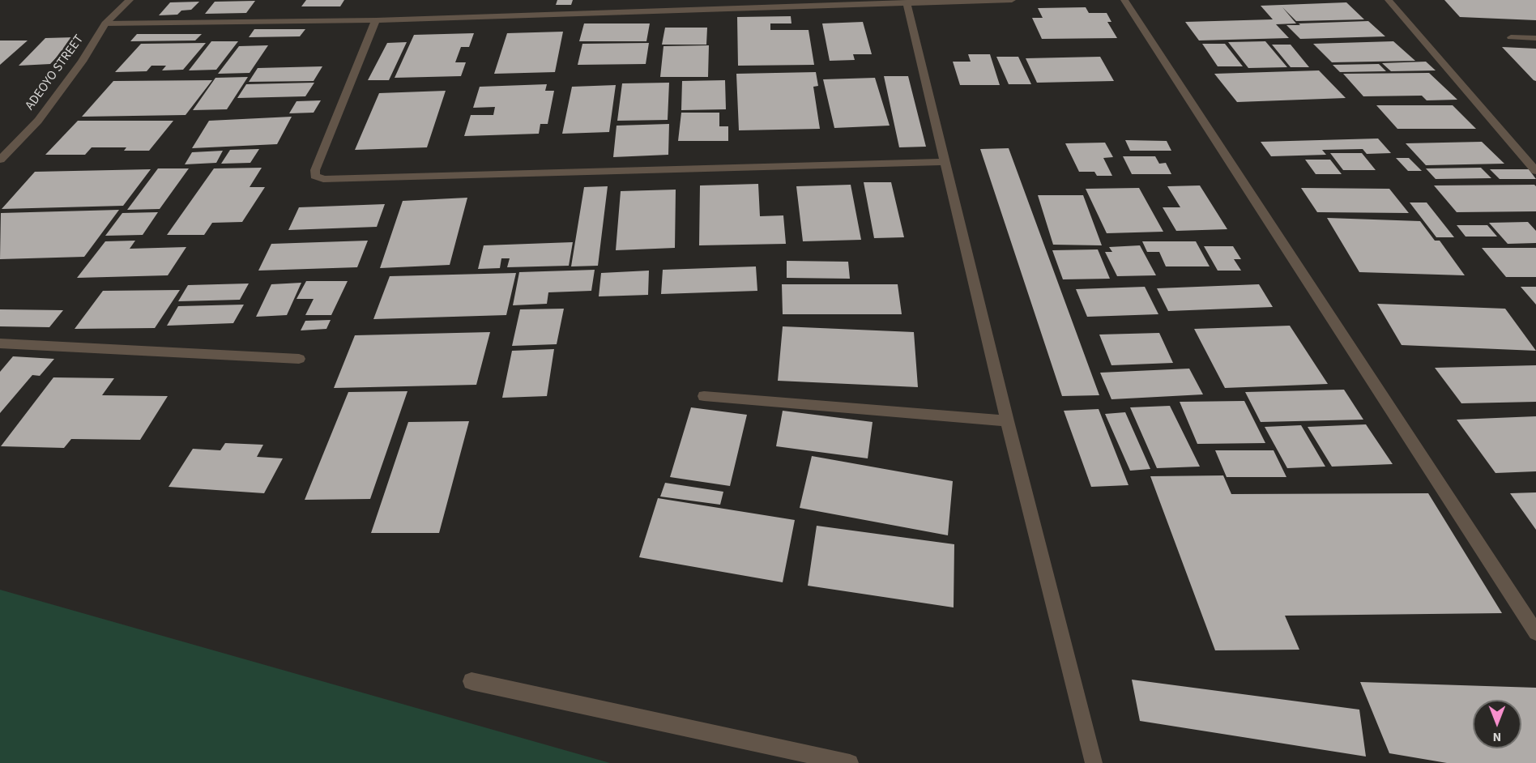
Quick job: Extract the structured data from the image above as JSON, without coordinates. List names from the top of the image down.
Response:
{
  "streets": {
    "street": ["ADEOYO STREET"]
  },
  "north": "bottom"
}
